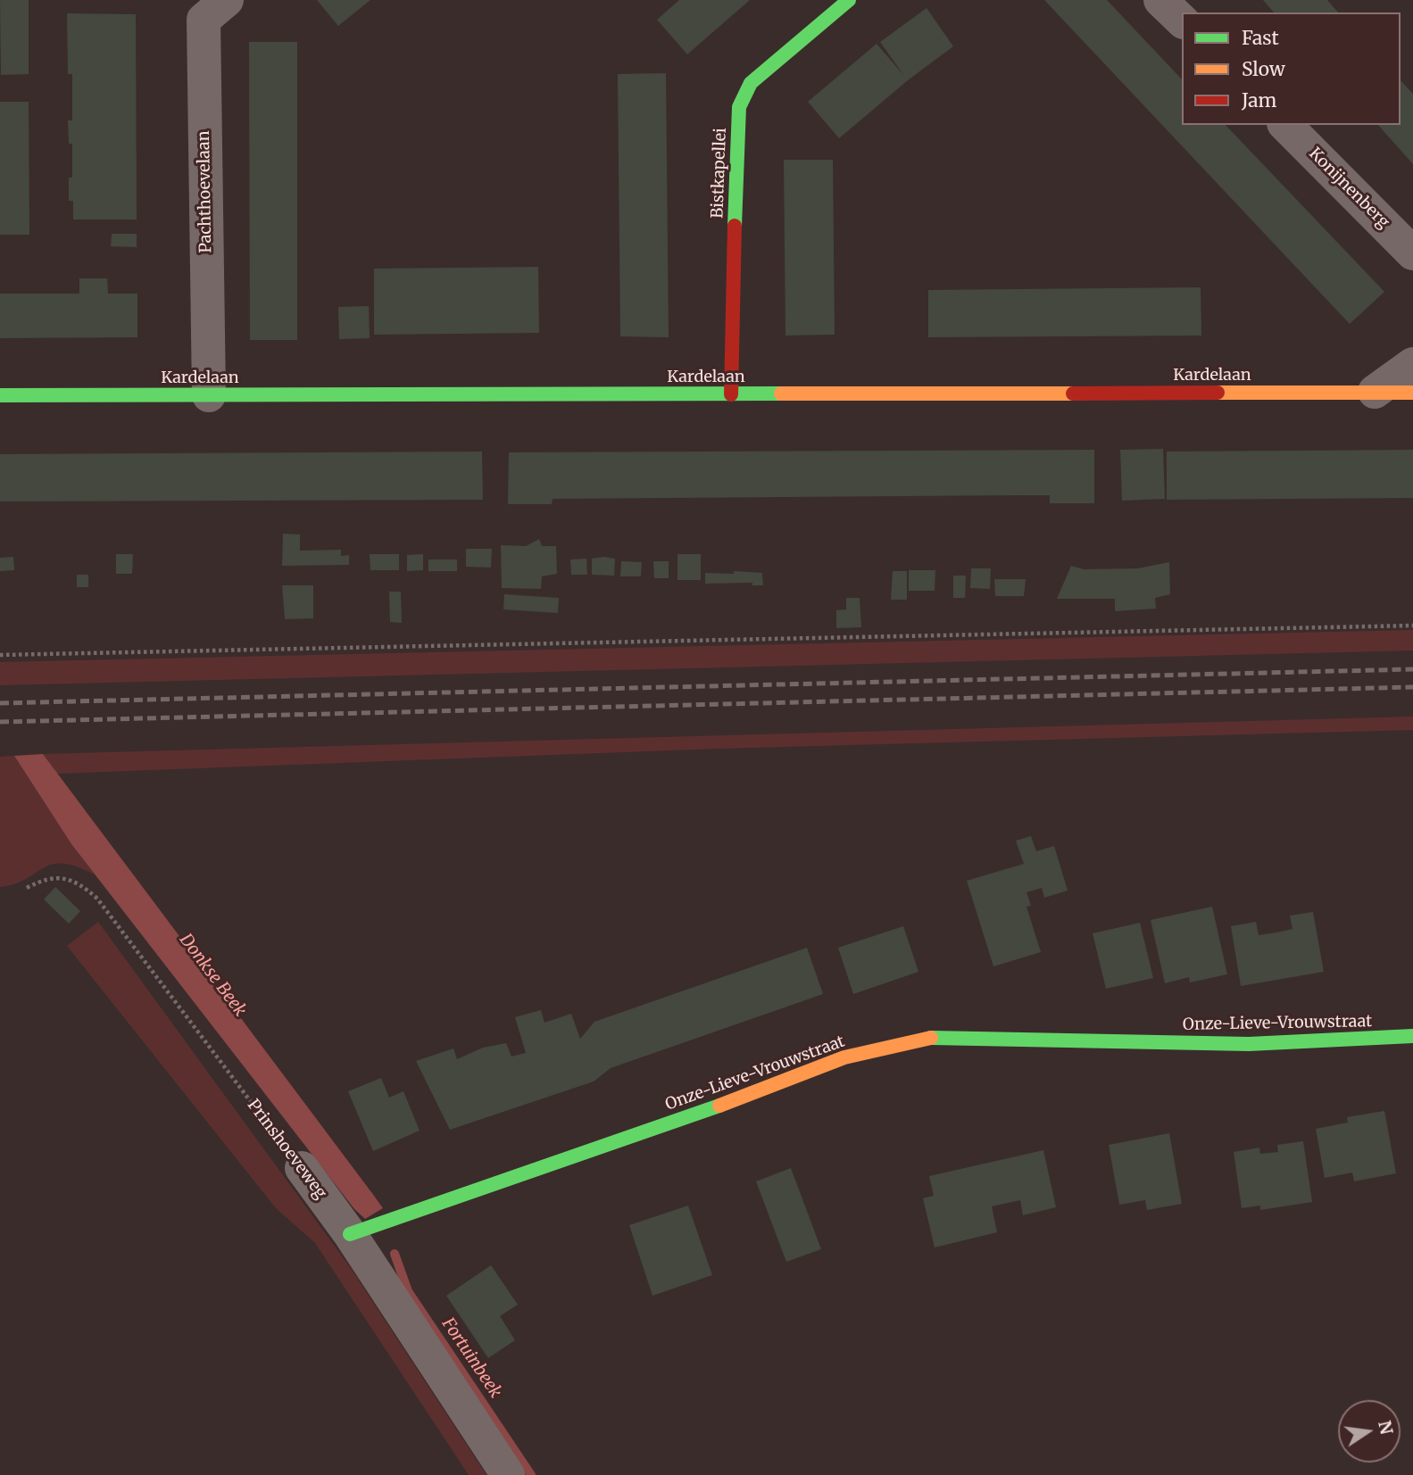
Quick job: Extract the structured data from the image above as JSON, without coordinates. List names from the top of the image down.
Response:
{
  "streets": {
    "street": [
      "Bistkapellei",
      "Konijnenberg",
      "Pachthoevelaan",
      "Kardelaan",
      "Onze-Lieve-Vrouwstraat",
      "Prinshoeveweg"
    ]
  },
  "crossings": [
    ["Bistkapellei", "Kardelaan"],
    ["Pachthoevelaan", "Kardelaan"],
    ["Onze-Lieve-Vrouwstraat", "Prinshoeveweg"]
  ],
  "water": ["Donkse Beek", "Fortuinbeek"],
  "legend": ["Fast", "Slow", "Jam"],
  "north": "right"
}
